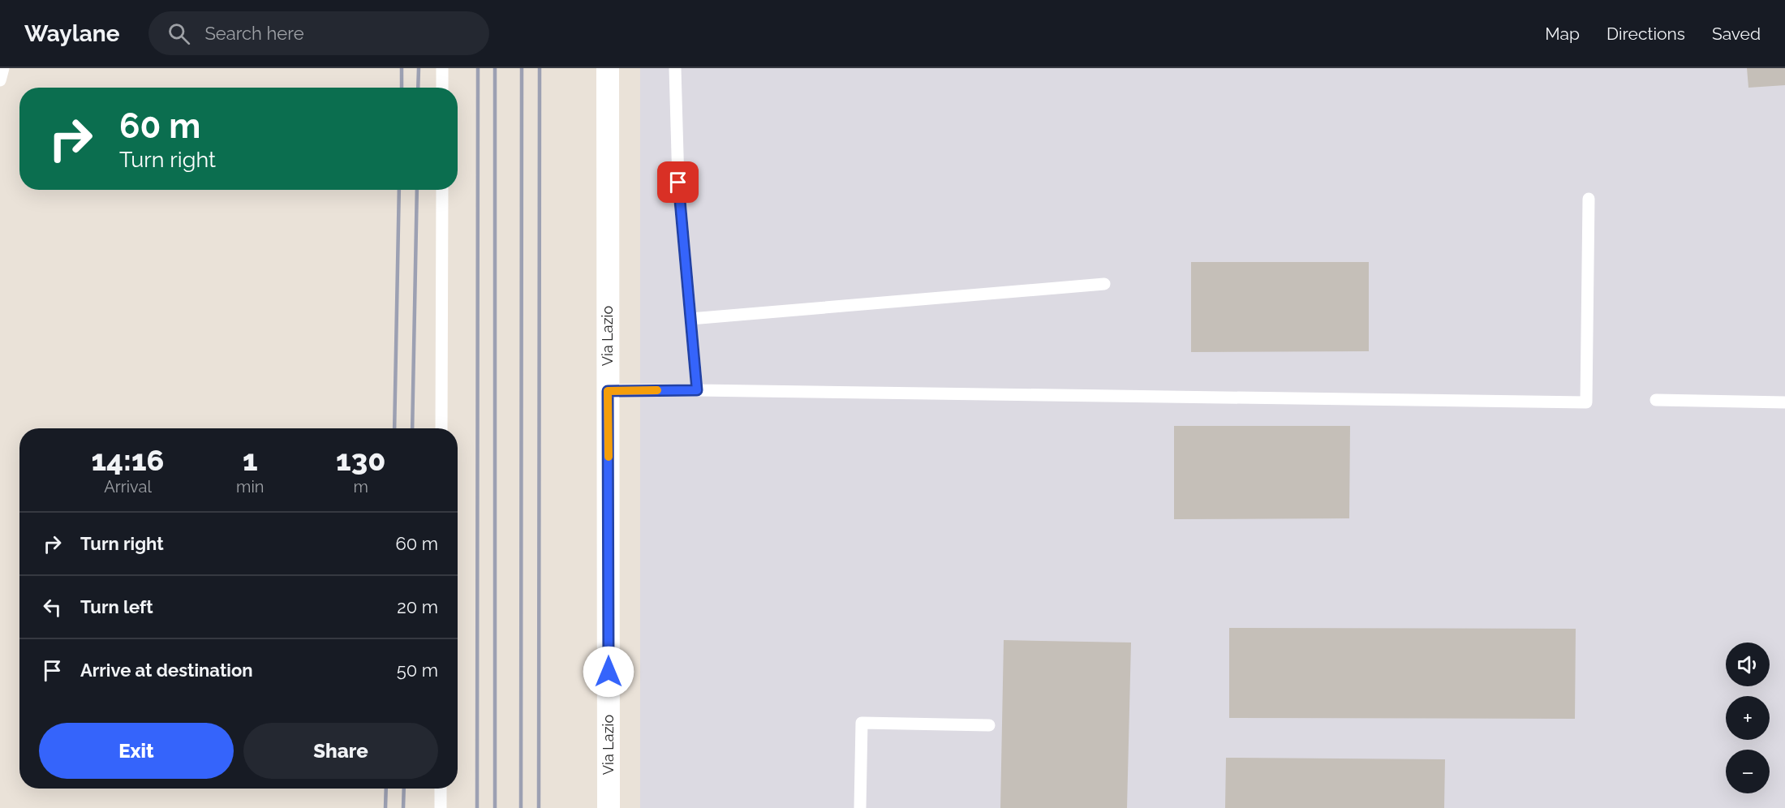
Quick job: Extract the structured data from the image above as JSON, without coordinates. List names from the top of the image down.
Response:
{
  "streets": {
    "street": ["Via Lazio"]
  },
  "page": {
    "header": "Waylane",
    "search": "Search here",
    "nav": ["Map", "Directions", "Saved"],
    "turn": ["60 m", "Turn right"],
    "eta": [
      "14:16",
      "Arrival",
      "1",
      "min",
      "130",
      "m"
    ],
    "list": [
      {
        "name": "Turn right",
        "value": "60 m"
      },
      {
        "name": "Turn left",
        "value": "20 m"
      },
      {
        "name": "Arrive at destination",
        "value": "50 m"
      }
    ],
    "map_buttons": ["+", "−"],
    "buttons": ["Exit", "Share"]
  }
}
